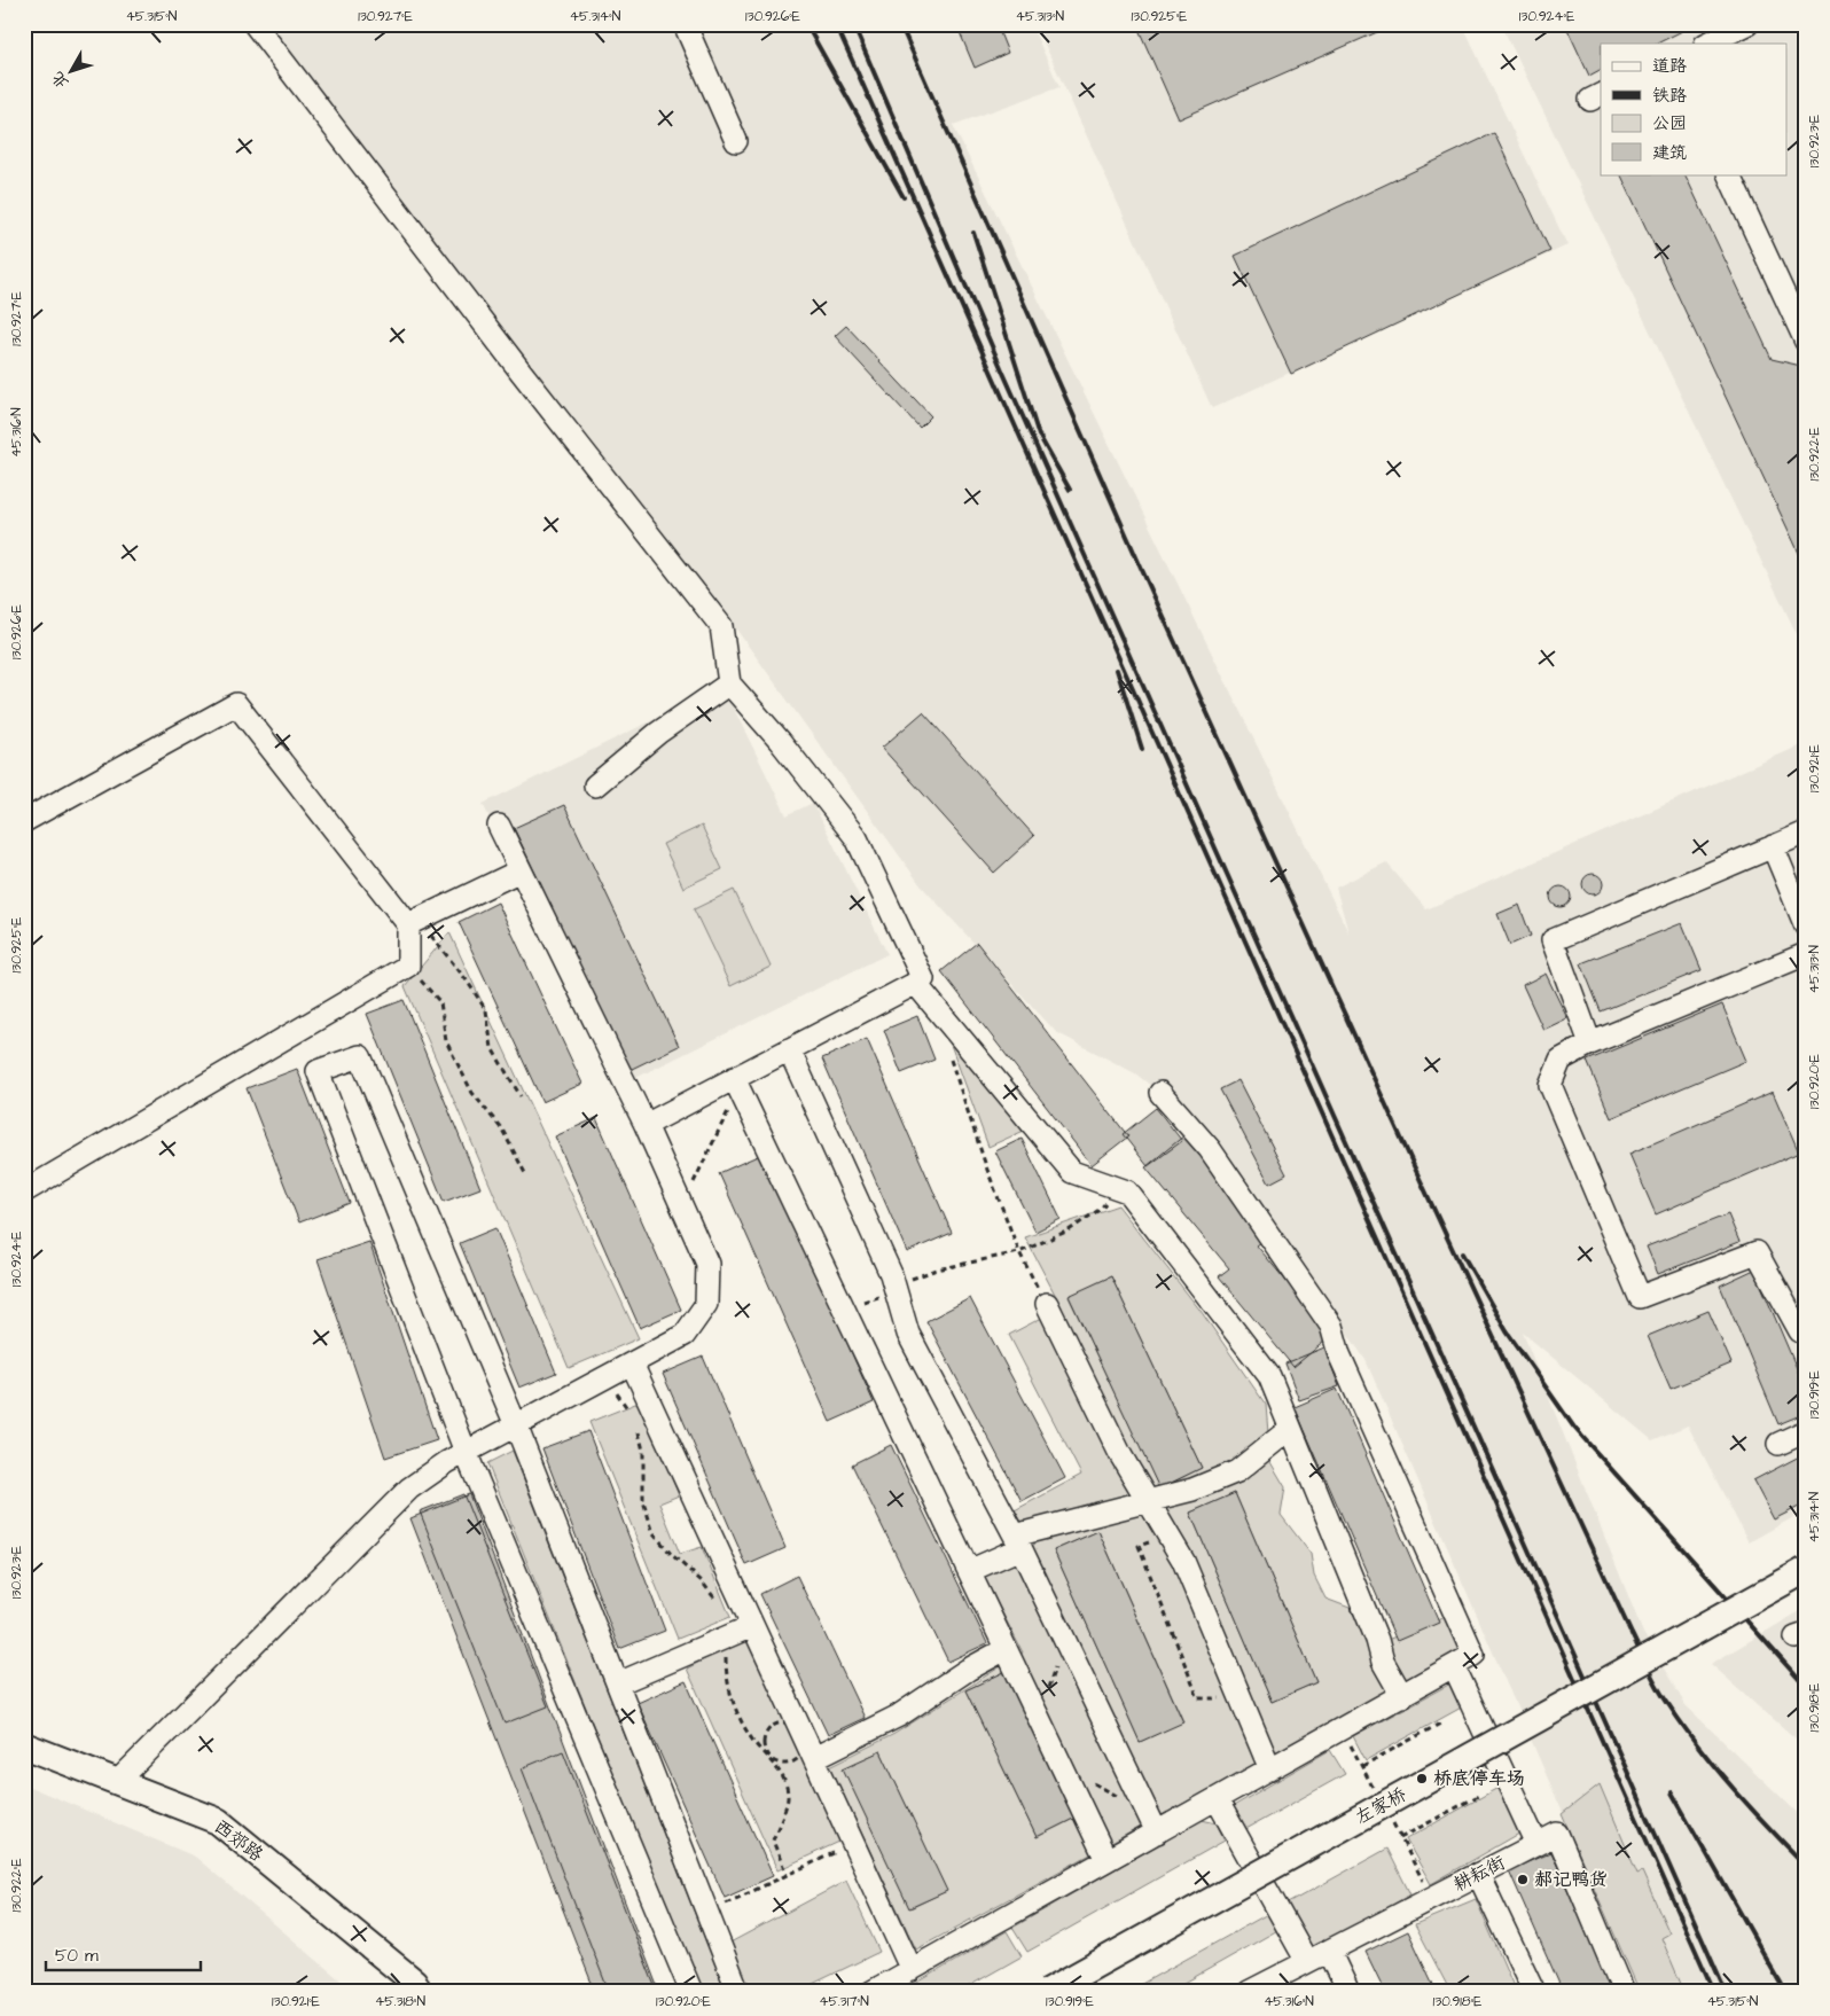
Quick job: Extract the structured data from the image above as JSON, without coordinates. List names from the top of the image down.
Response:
{
  "streets": {
    "main road": ["左家桥", "西郊路"],
    "street": ["耕耘街"]
  },
  "places": ["桥底停车场", "郝记鸭货"],
  "legend": [
    "道路",
    "铁路",
    "公园",
    "建筑"
  ],
  "scale_bar": "50 m",
  "north": "bottom left",
  "coordinates": [
    "45.315°N",
    "130.927°E",
    "45.314°N",
    "130.926°E",
    "45.313°N",
    "130.925°E",
    "130.924°E",
    "130.923°E",
    "45.316°N",
    "130.922°E",
    "130.921°E",
    "130.920°E",
    "130.919°E",
    "130.918°E",
    "45.318°N",
    "45.317°N"
  ]
}
